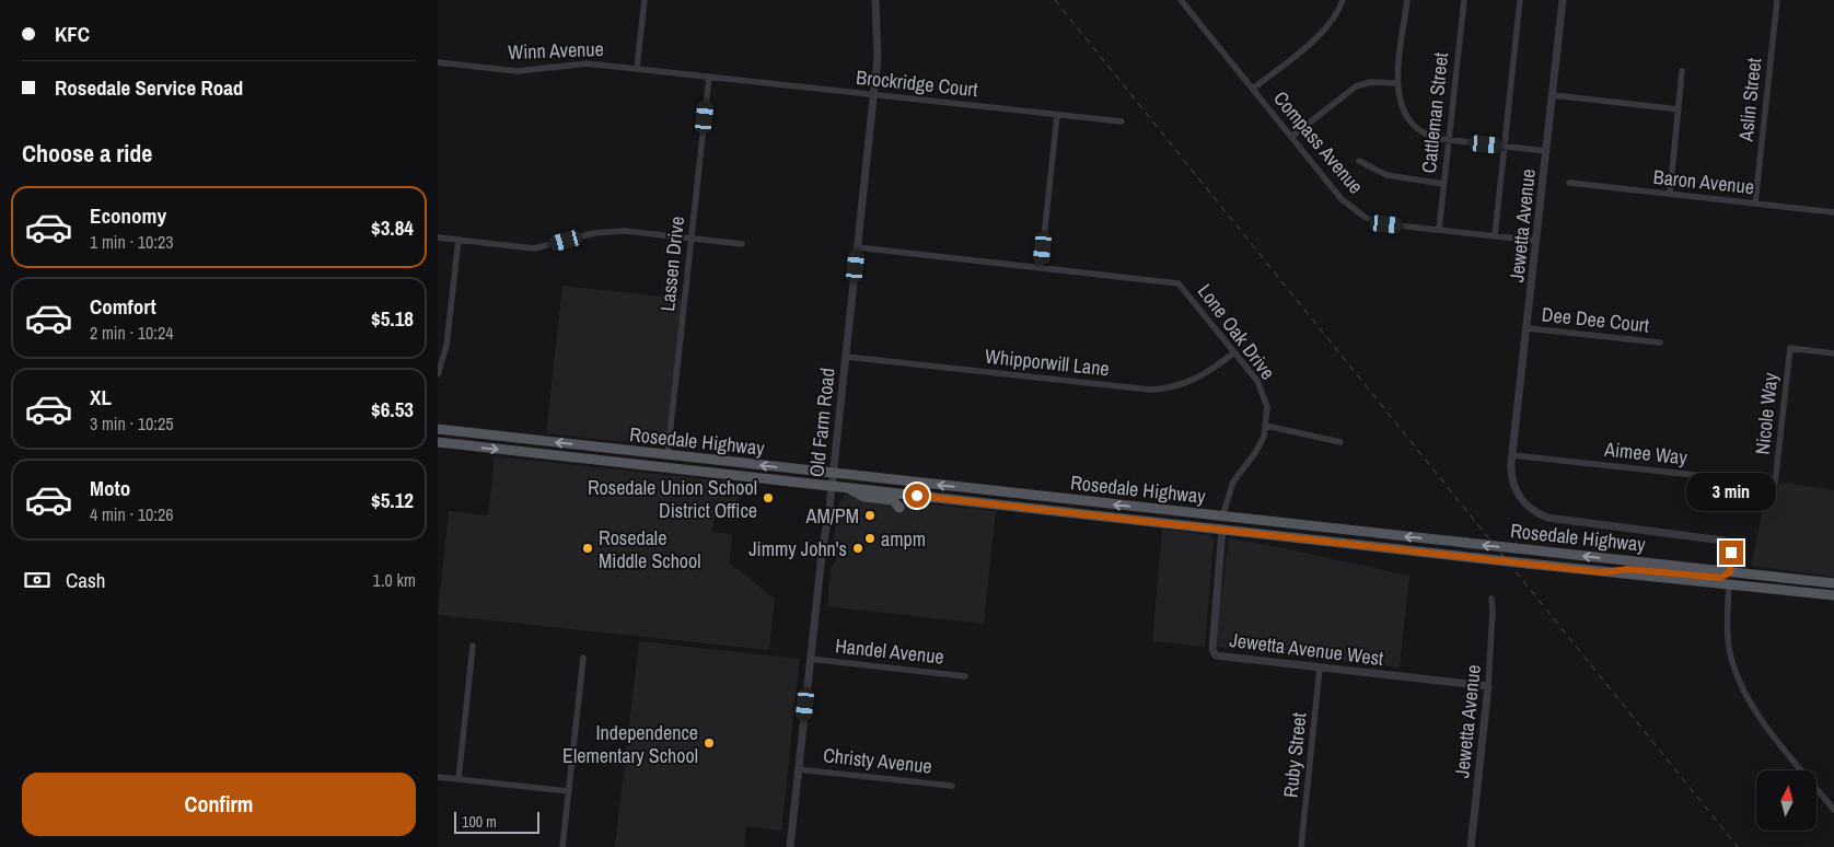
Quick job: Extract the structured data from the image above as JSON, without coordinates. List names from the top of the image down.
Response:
{
  "streets": {
    "main road": ["Rosedale Highway"],
    "street": [
      "Winn Avenue",
      "Brockridge Court",
      "Aslin Street",
      "Cattleman Street",
      "Compass Avenue",
      "Baron Avenue",
      "Jewetta Avenue",
      "Lassen Drive",
      "Dee Dee Court",
      "Lone Oak Drive",
      "Whipporwill Lane",
      "Nicole Way",
      "Old Farm Road",
      "Aimee Way",
      "Jewetta Avenue West",
      "Handel Avenue",
      "Ruby Street",
      "Christy Avenue"
    ]
  },
  "crossings": [
    ["Winn Avenue", "Brockridge Court"],
    ["Winn Avenue", "Lassen Drive"],
    ["Brockridge Court", "Lassen Drive"],
    ["Brockridge Court", "Old Farm Road"],
    ["Aslin Street", "Baron Avenue"],
    ["Cattleman Street", "Compass Avenue"],
    ["Compass Avenue", "Jewetta Avenue"],
    ["Jewetta Avenue", "Dee Dee Court"],
    ["Jewetta Avenue", "Rosedale Highway"],
    ["Jewetta Avenue", "Aimee Way"],
    ["Jewetta Avenue", "Jewetta Avenue West"],
    ["Lassen Drive", "Rosedale Highway"],
    ["Lone Oak Drive", "Whipporwill Lane"],
    ["Lone Oak Drive", "Old Farm Road"],
    ["Lone Oak Drive", "Rosedale Highway"],
    ["Whipporwill Lane", "Old Farm Road"],
    ["Nicole Way", "Aimee Way"],
    ["Old Farm Road", "Rosedale Highway"],
    ["Old Farm Road", "Handel Avenue"],
    ["Old Farm Road", "Christy Avenue"],
    ["Rosedale Highway", "Jewetta Avenue West"],
    ["Jewetta Avenue West", "Ruby Street"]
  ],
  "places": [
    "Rosedale Union School District Office",
    "AM/PM",
    "ampm",
    "Rosedale Middle School",
    "Jimmy John's",
    "Independence Elementary School"
  ],
  "scale_bar": "100 m",
  "north": "top",
  "page": {
    "banner": ["KFC", "Rosedale Service Road"],
    "heading": "Choose a ride",
    "list": [
      {
        "name": "Economy",
        "note": "1 min · 10:23",
        "value": "$3.84"
      },
      {
        "name": "Comfort",
        "note": "2 min · 10:24",
        "value": "$5.18"
      },
      {
        "name": "XL",
        "note": "3 min · 10:25",
        "value": "$6.53"
      },
      {
        "name": "Moto",
        "note": "4 min · 10:26",
        "value": "$5.12"
      }
    ],
    "bubble": "3 min",
    "pay": ["Cash", "1.0 km"],
    "buttons": "Confirm",
    "scale": "100 m"
  }
}
